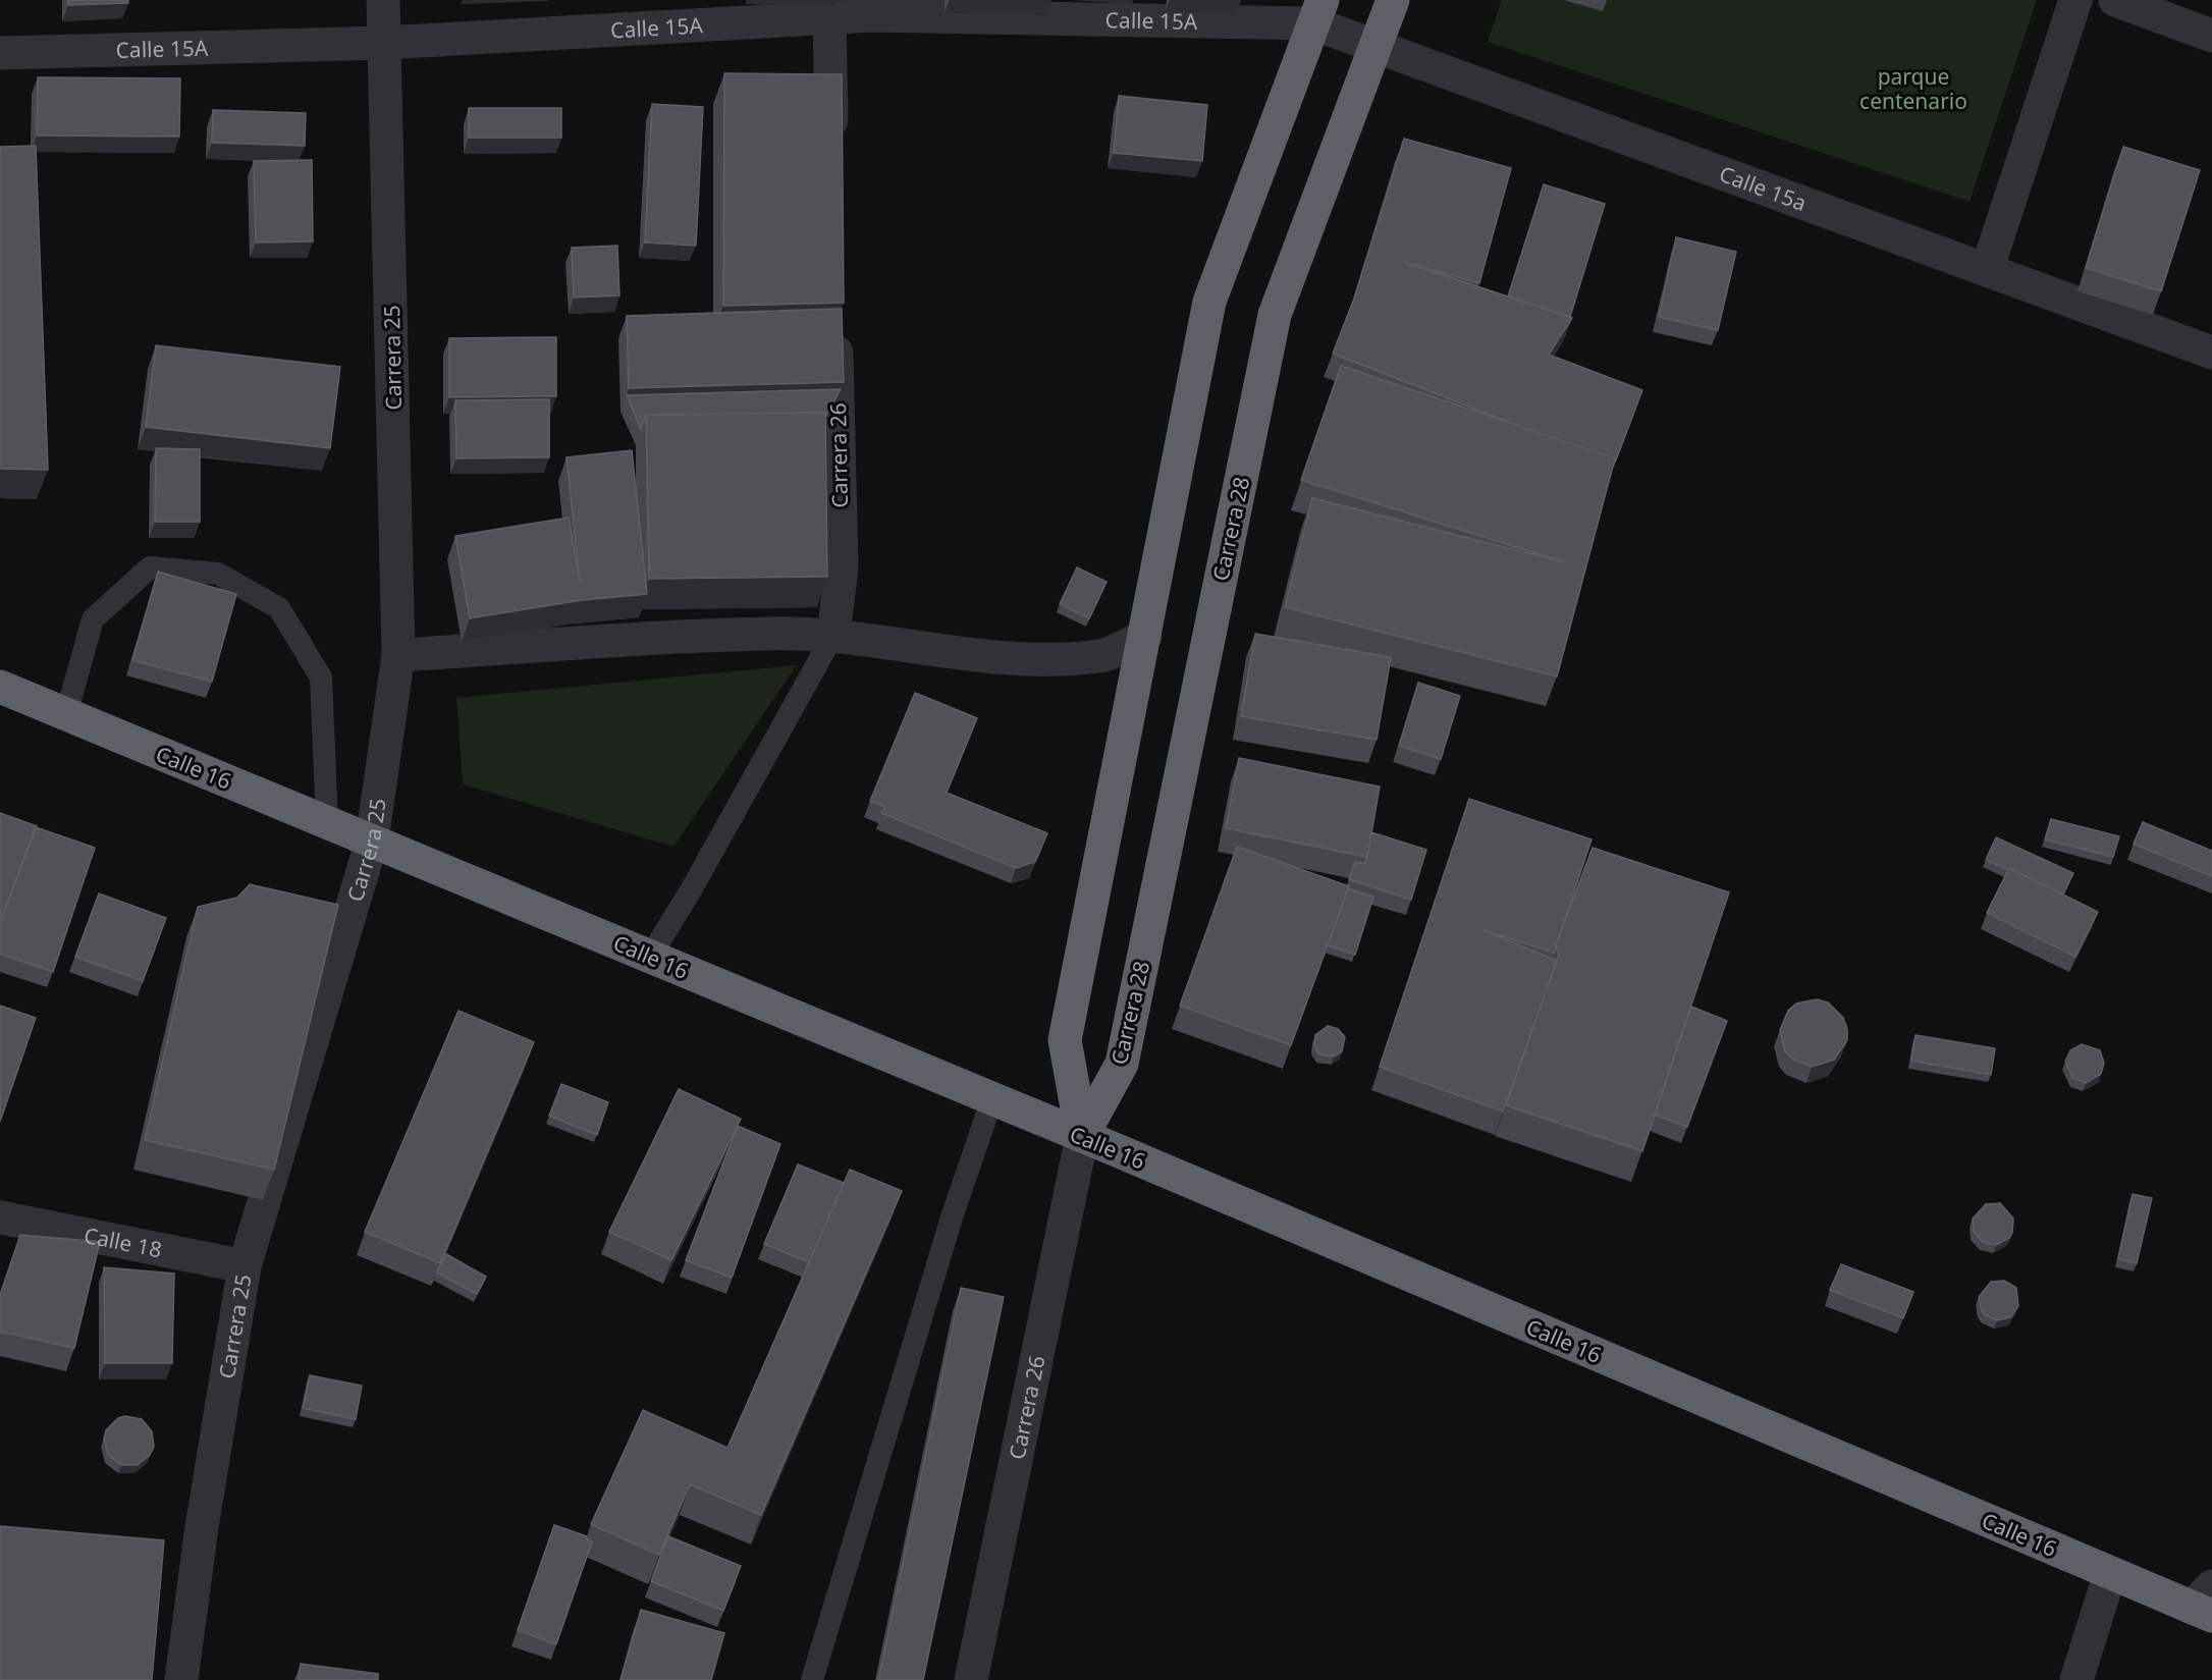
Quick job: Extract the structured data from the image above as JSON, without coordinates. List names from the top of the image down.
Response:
{
  "streets": {
    "highway": ["Carrera 28", "Calle 16"],
    "street": [
      "Calle 15A",
      "Calle 15a",
      "Carrera 25",
      "Carrera 26",
      "Calle 18"
    ]
  },
  "crossings": [
    ["Calle 15A", "Calle 15a"],
    ["Calle 15A", "Carrera 25"],
    ["Calle 15a", "Carrera 28"],
    ["Carrera 25", "Calle 16"],
    ["Carrera 25", "Calle 18"],
    ["Carrera 26", "Carrera 28"],
    ["Carrera 26", "Calle 16"],
    ["Carrera 28", "Calle 16"]
  ],
  "parks": ["parque centenario"]
}
